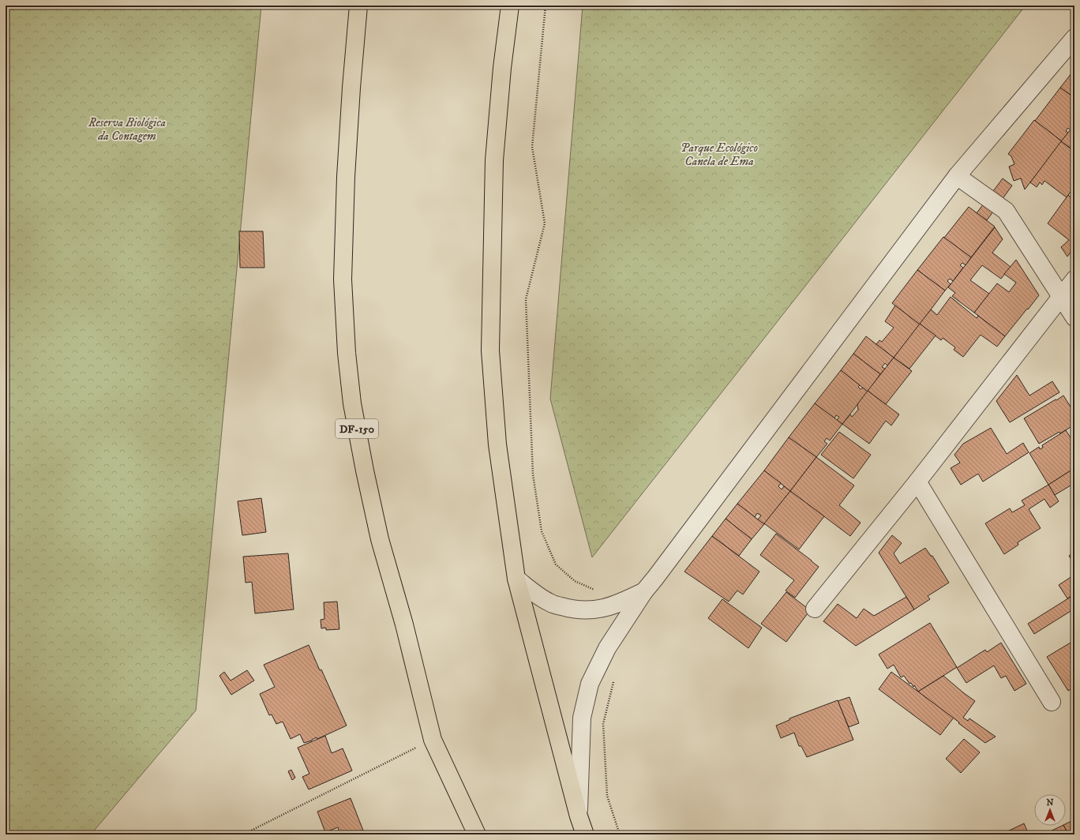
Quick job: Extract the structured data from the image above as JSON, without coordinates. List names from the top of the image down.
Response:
{
  "streets": {
    "main road": ["DF-150"]
  },
  "parks": ["Reserva Biológica da Contagem", "Parque Ecológico Canela de Ema"],
  "north": "top"
}
